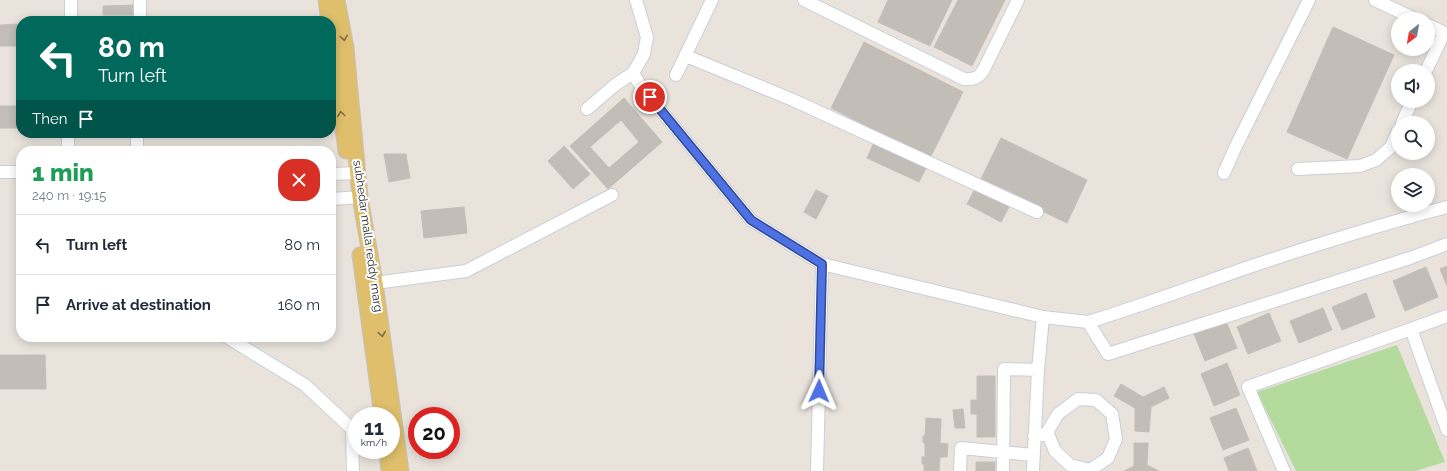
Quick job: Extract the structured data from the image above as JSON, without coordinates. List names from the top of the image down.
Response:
{
  "streets": {
    "main road": ["subhedar malla reddy marg"]
  },
  "north": "bottom left",
  "page": {
    "turn": ["80 m", "Turn left"],
    "then": "Then",
    "heading": ["1 min", "240 m · 19:15"],
    "list": [
      {
        "name": "Turn left",
        "value": "80 m"
      },
      {
        "name": "Arrive at destination",
        "value": "160 m"
      }
    ],
    "speed": "11 km/h",
    "limit": "20"
  }
}
